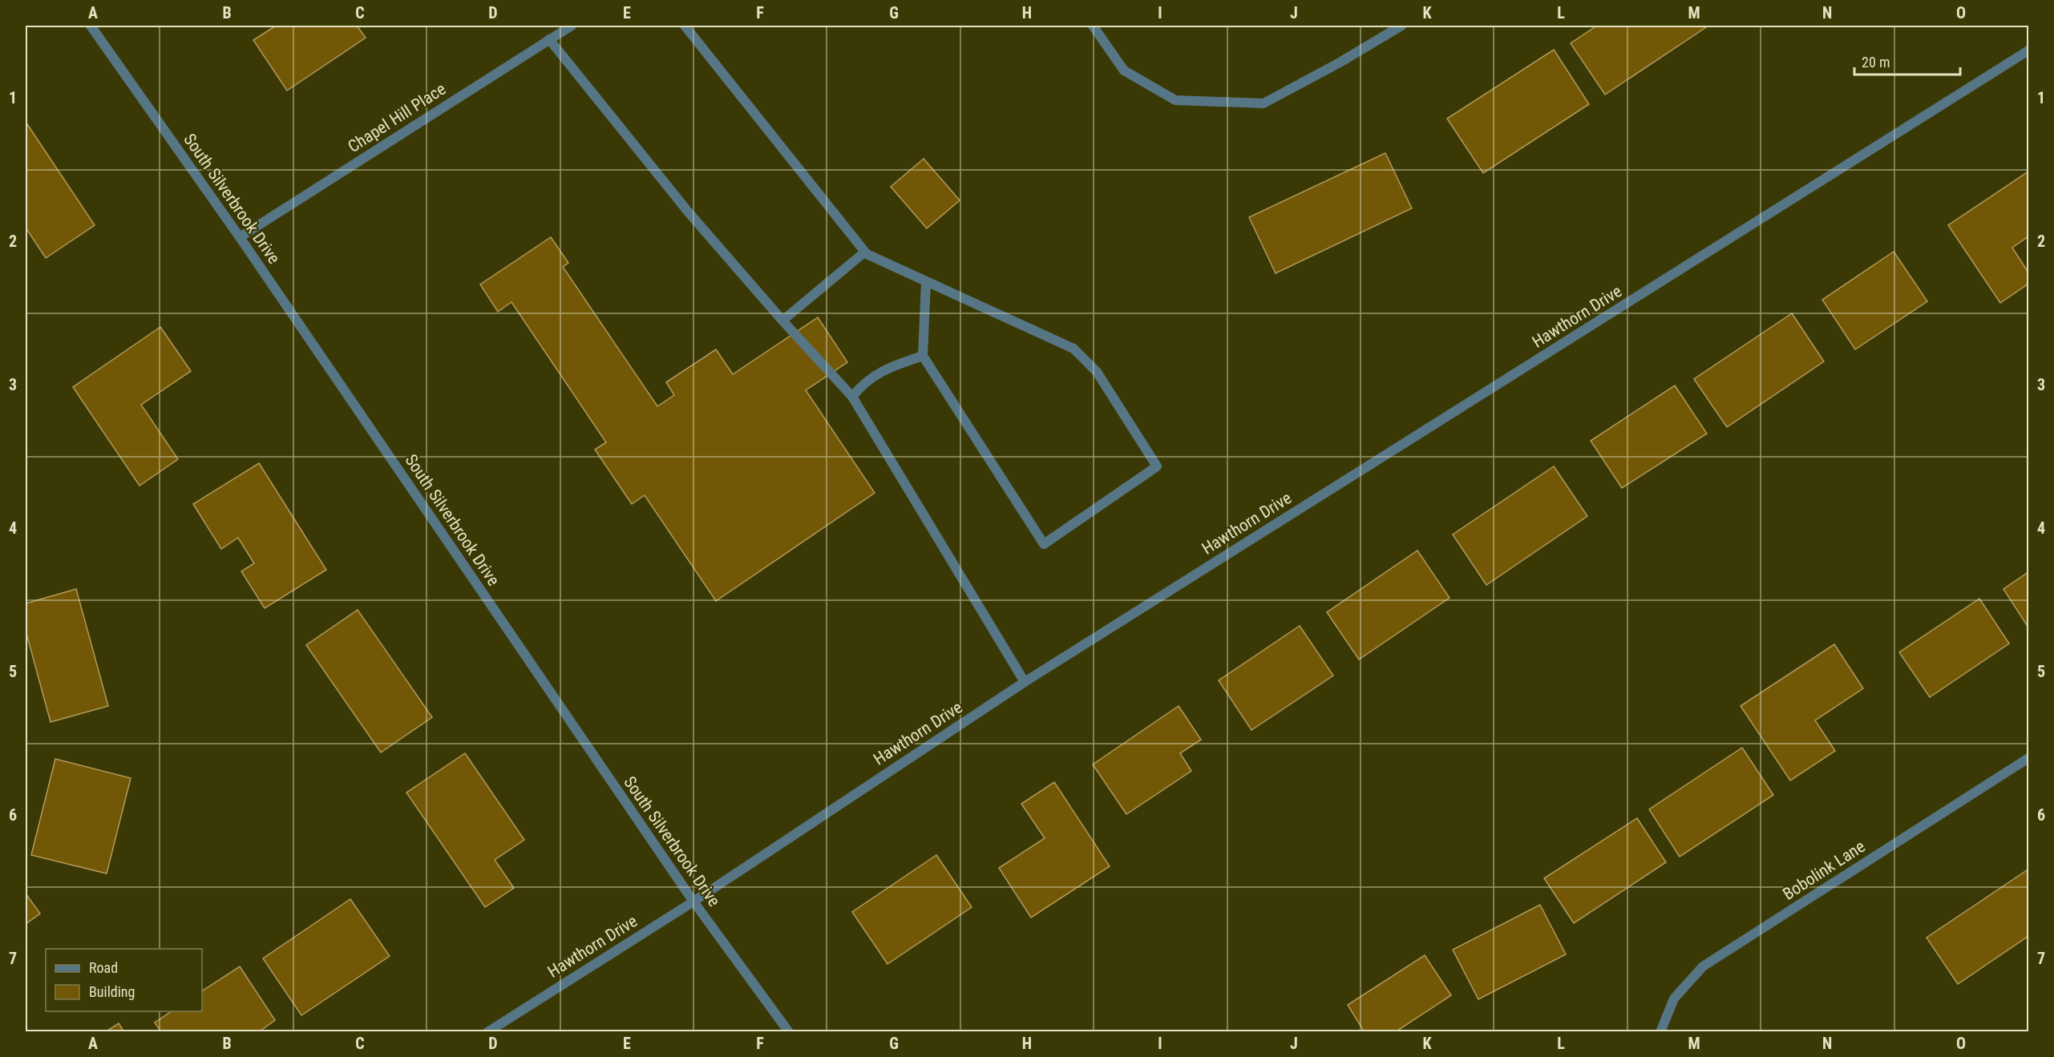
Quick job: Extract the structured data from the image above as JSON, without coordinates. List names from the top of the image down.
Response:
{
  "streets": {
    "street": [
      "Chapel Hill Place",
      "South Silverbrook Drive",
      "Hawthorn Drive",
      "Bobolink Lane"
    ]
  },
  "crossings": [
    ["Chapel Hill Place", "South Silverbrook Drive"],
    ["South Silverbrook Drive", "Hawthorn Drive"]
  ],
  "legend": ["Road", "Building"],
  "scale_bar": "20 m",
  "grid": {
    "columns": [
      "A",
      "B",
      "C",
      "D",
      "E",
      "F",
      "G",
      "H",
      "I",
      "J",
      "K",
      "L",
      "M",
      "N",
      "O"
    ],
    "rows": [
      "1",
      "2",
      "3",
      "4",
      "5",
      "6",
      "7"
    ]
  }
}
